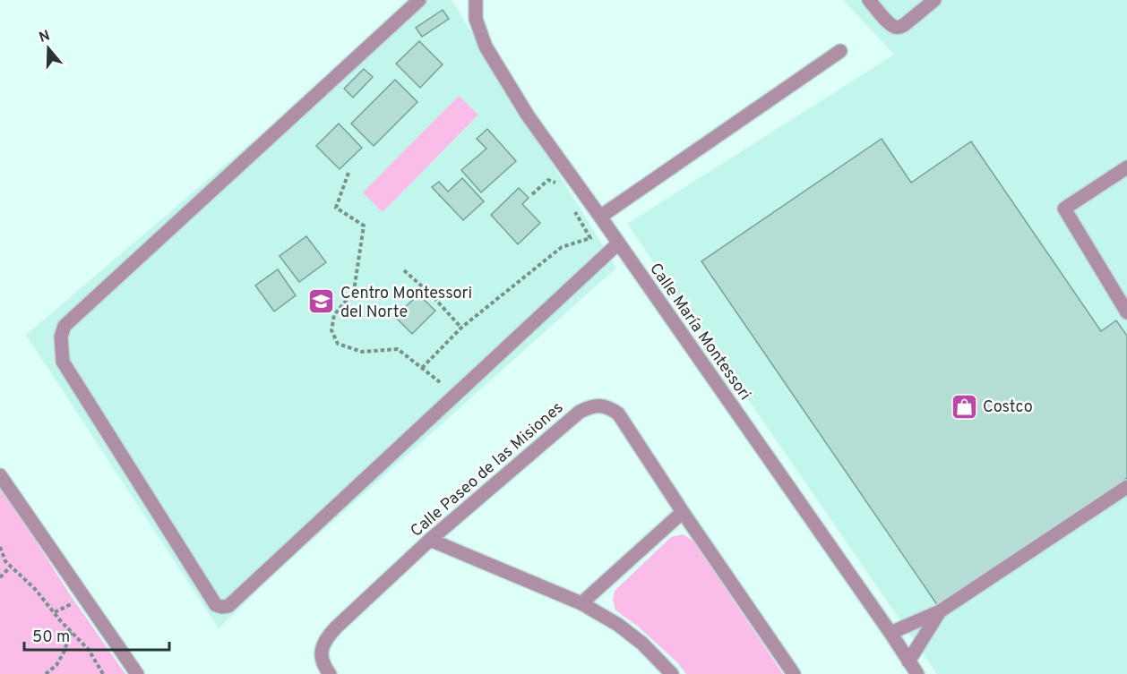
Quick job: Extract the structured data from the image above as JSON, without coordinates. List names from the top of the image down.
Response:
{
  "streets": {
    "street": ["Calle María Montessori", "Calle Paseo de las Misiones"]
  },
  "places": {
    "school or university": ["Centro Montessori del Norte"],
    "shop": ["Costco"]
  },
  "scale_bar": "50 m",
  "north": "top"
}
